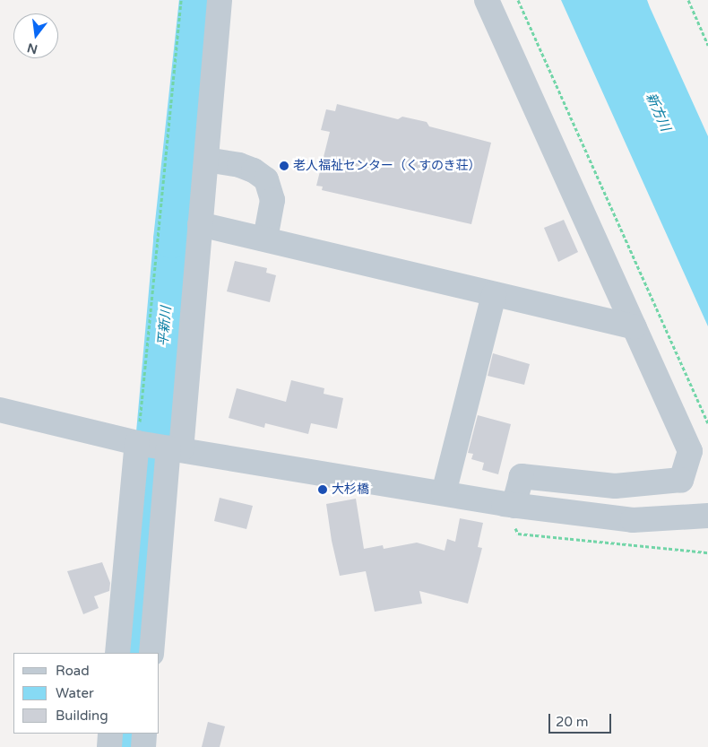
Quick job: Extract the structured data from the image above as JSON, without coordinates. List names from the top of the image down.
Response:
{
  "water": ["新方川", "平新川"],
  "places": ["老人福祉センター（くすのき荘）", "大杉橋"],
  "legend": ["Road", "Water", "Building"],
  "scale_bar": "20 m",
  "north": "bottom"
}
